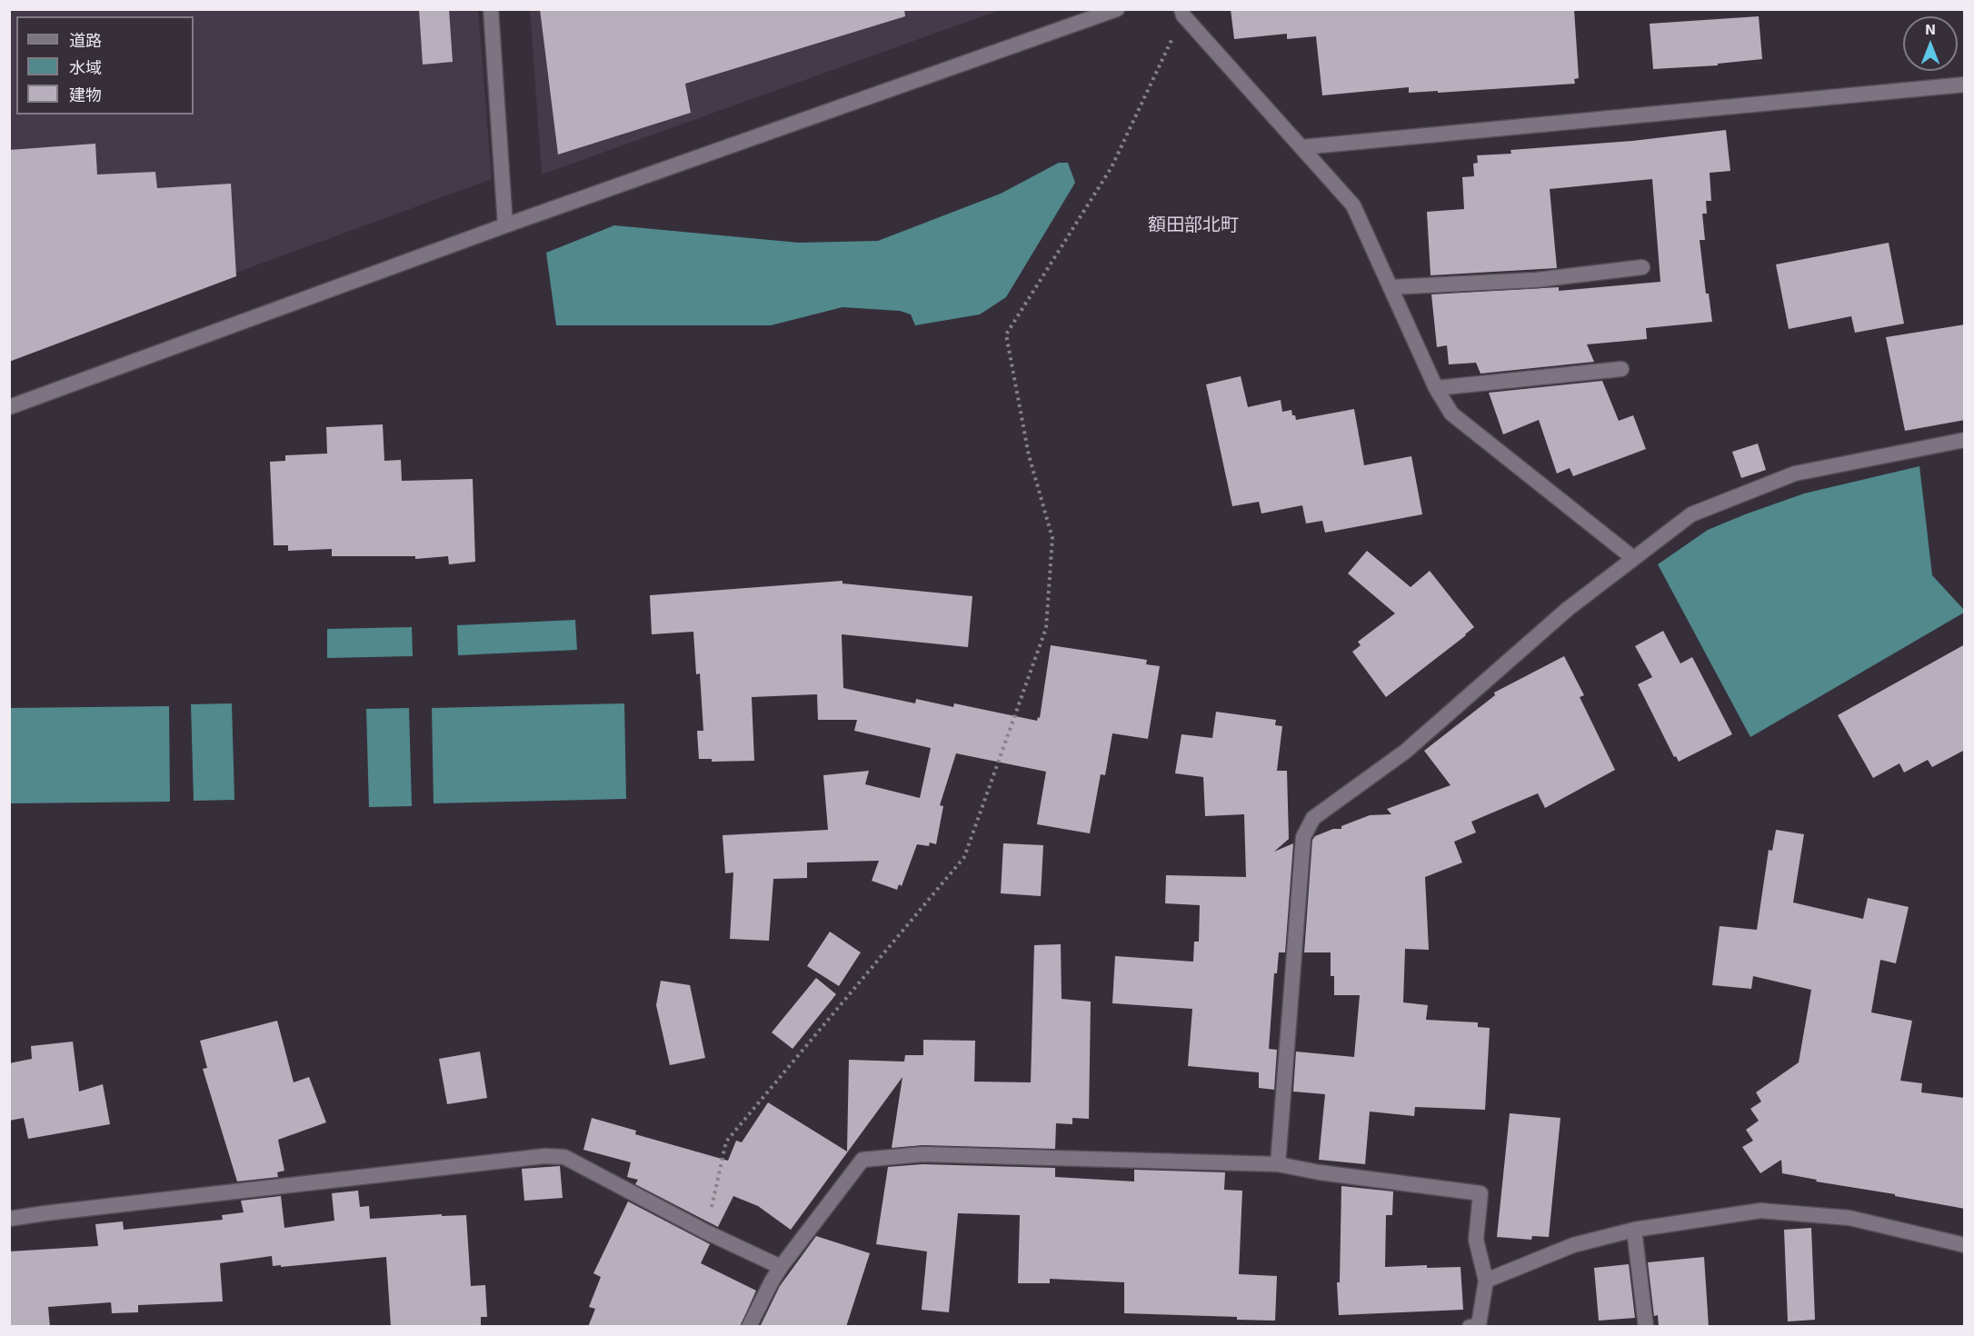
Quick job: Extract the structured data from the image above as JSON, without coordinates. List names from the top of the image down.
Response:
{
  "districts": ["額田部北町"],
  "legend": ["道路", "水域", "建物"],
  "north": "top"
}
